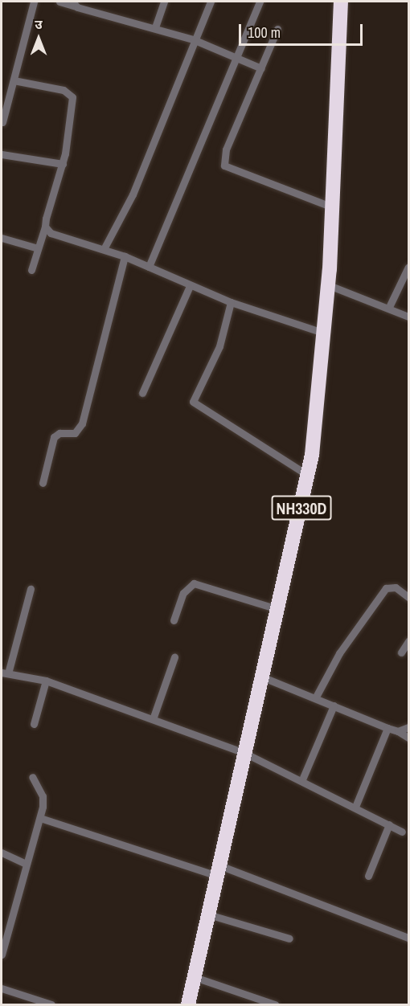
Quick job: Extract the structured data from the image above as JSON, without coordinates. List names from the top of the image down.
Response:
{
  "streets": {
    "highway": ["NH330D"]
  },
  "scale_bar": "100 m",
  "north": "top"
}
